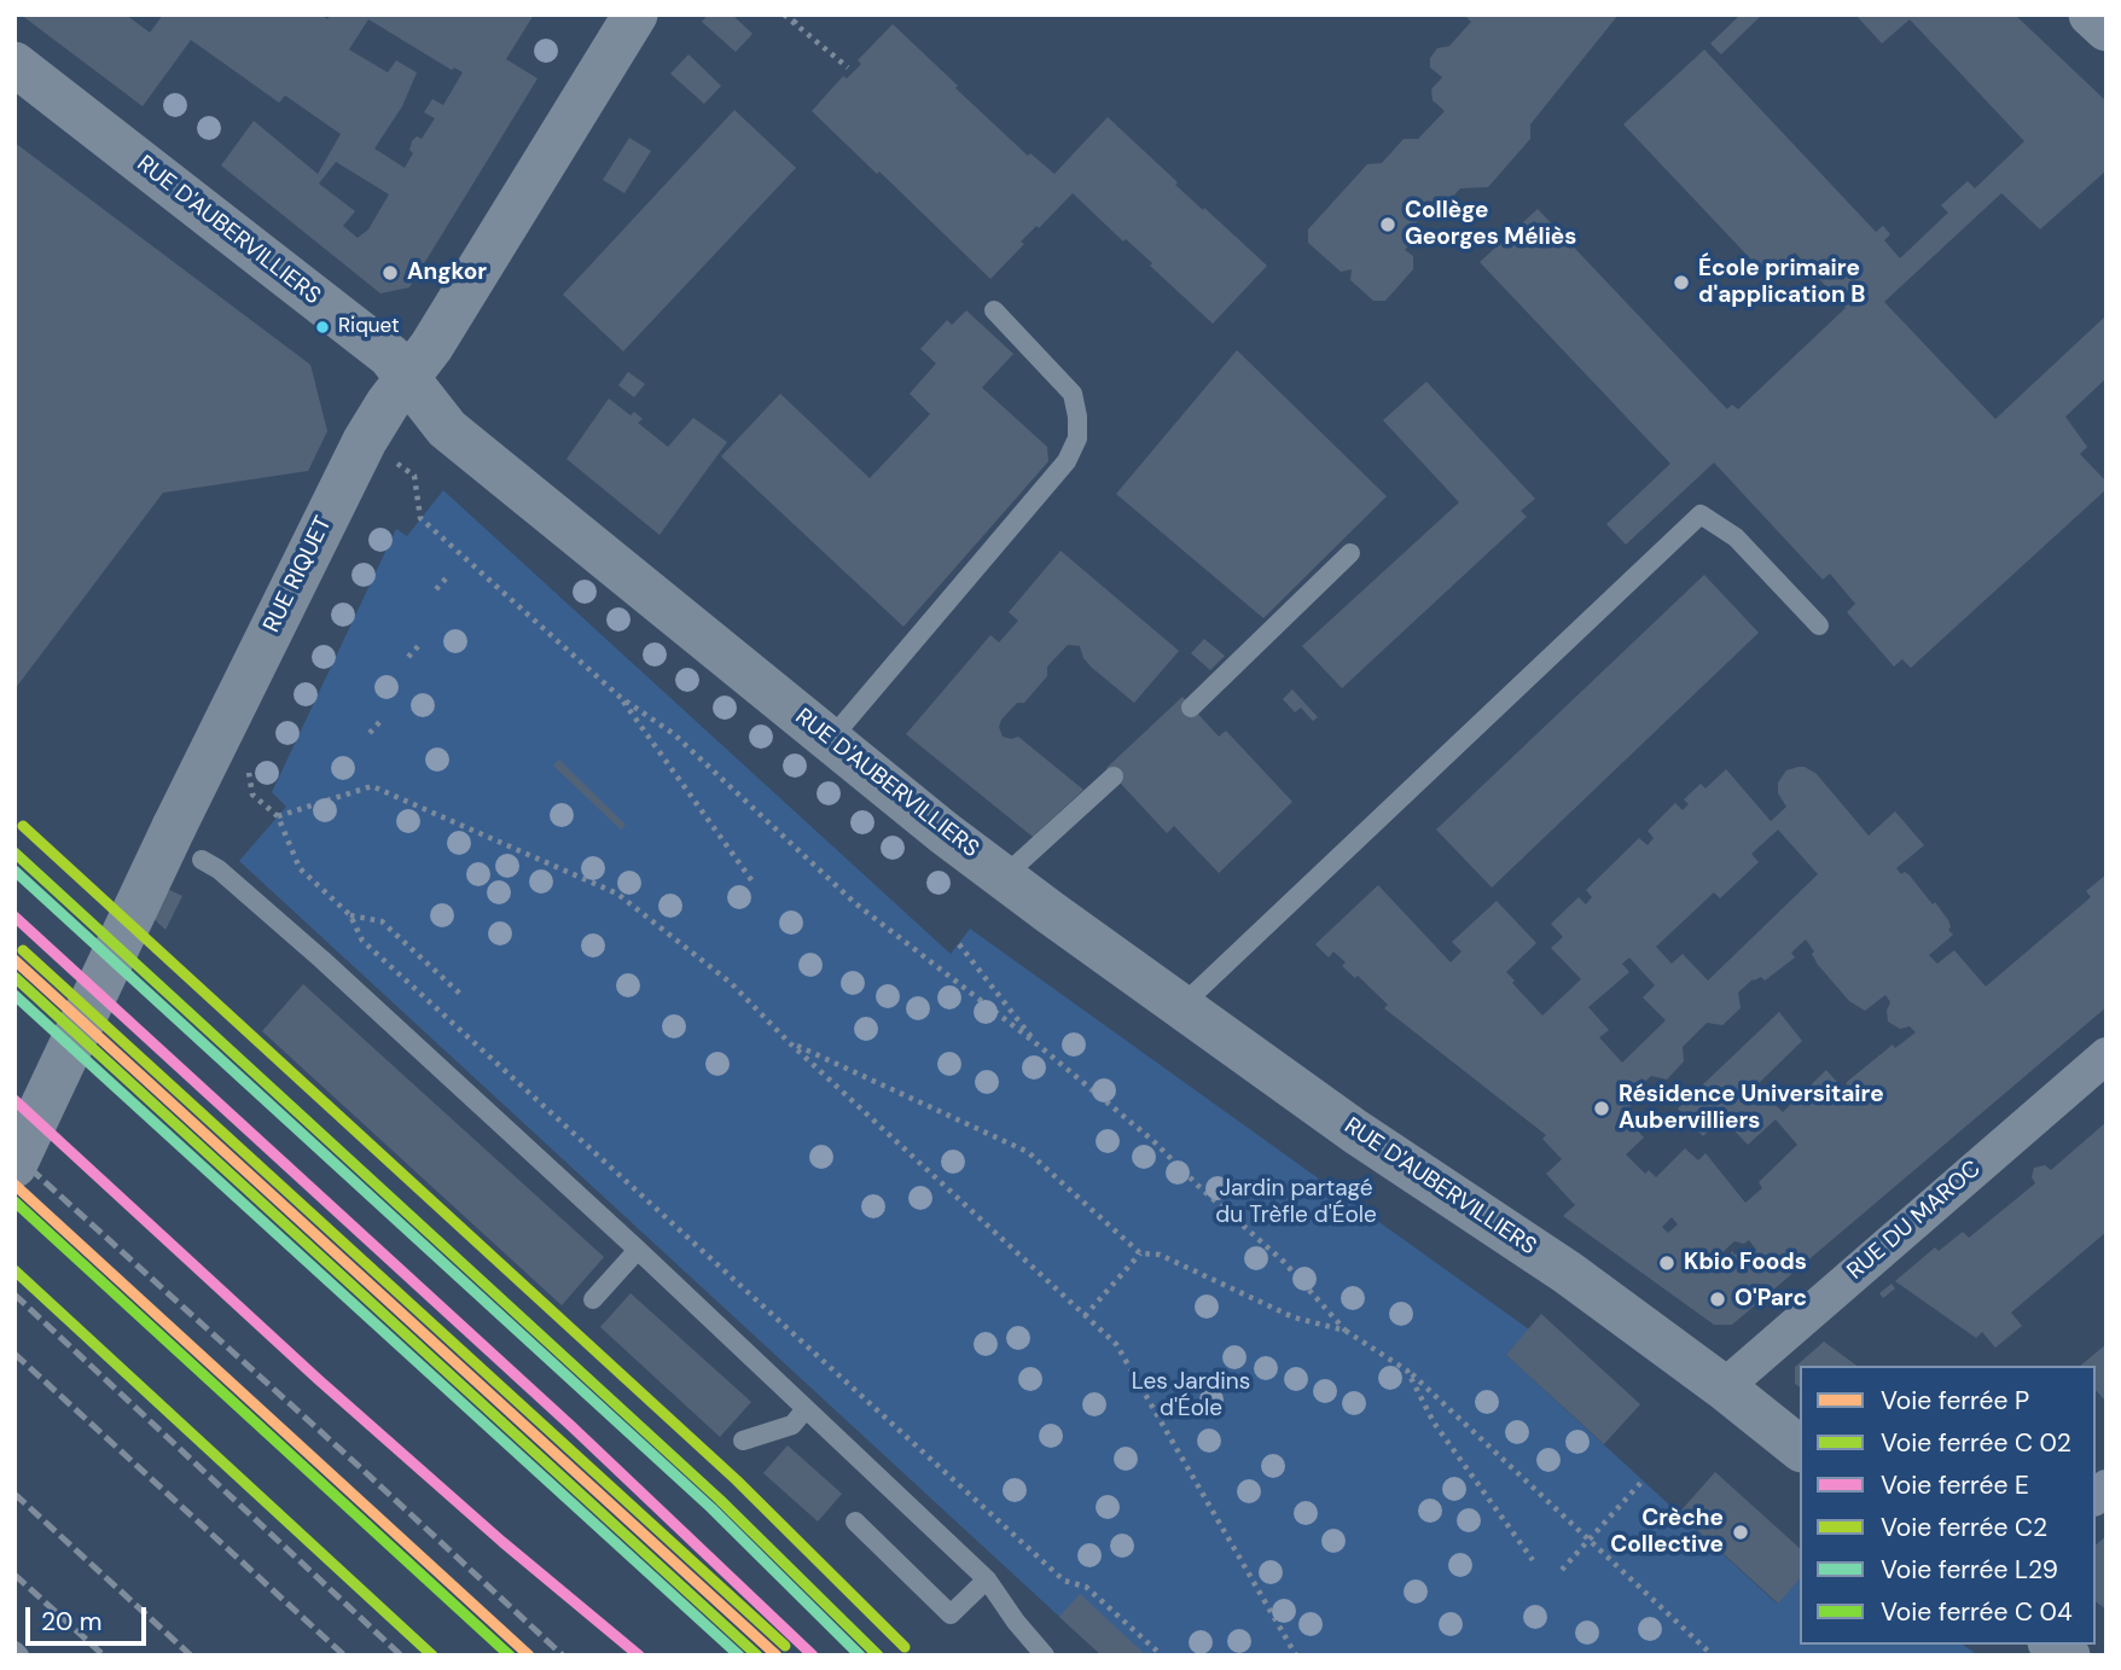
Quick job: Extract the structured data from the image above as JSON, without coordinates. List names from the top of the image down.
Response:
{
  "streets": {
    "street": ["RUE D'AUBERVILLIERS", "RUE RIQUET", "RUE DU MAROC"]
  },
  "crossings": [
    ["RUE D'AUBERVILLIERS", "RUE RIQUET"],
    ["RUE D'AUBERVILLIERS", "RUE DU MAROC"]
  ],
  "parks": ["Jardin partagé du Trèfle d'Éole", "Les Jardins d'Éole"],
  "places": [
    "Collège Georges Méliès",
    "Angkor",
    "École primaire d'application B",
    "Riquet",
    "Résidence Universitaire Aubervilliers",
    "Kbio Foods",
    "O'Parc",
    "Crèche Collective"
  ],
  "lines": [
    "rail line C2",
    "rail line L29",
    "rail line E",
    "rail line P"
  ],
  "legend": [
    "Voie ferrée P",
    "Voie ferrée C 02",
    "Voie ferrée E",
    "Voie ferrée C2",
    "Voie ferrée L29",
    "Voie ferrée C 04"
  ],
  "scale_bar": "20 m"
}
